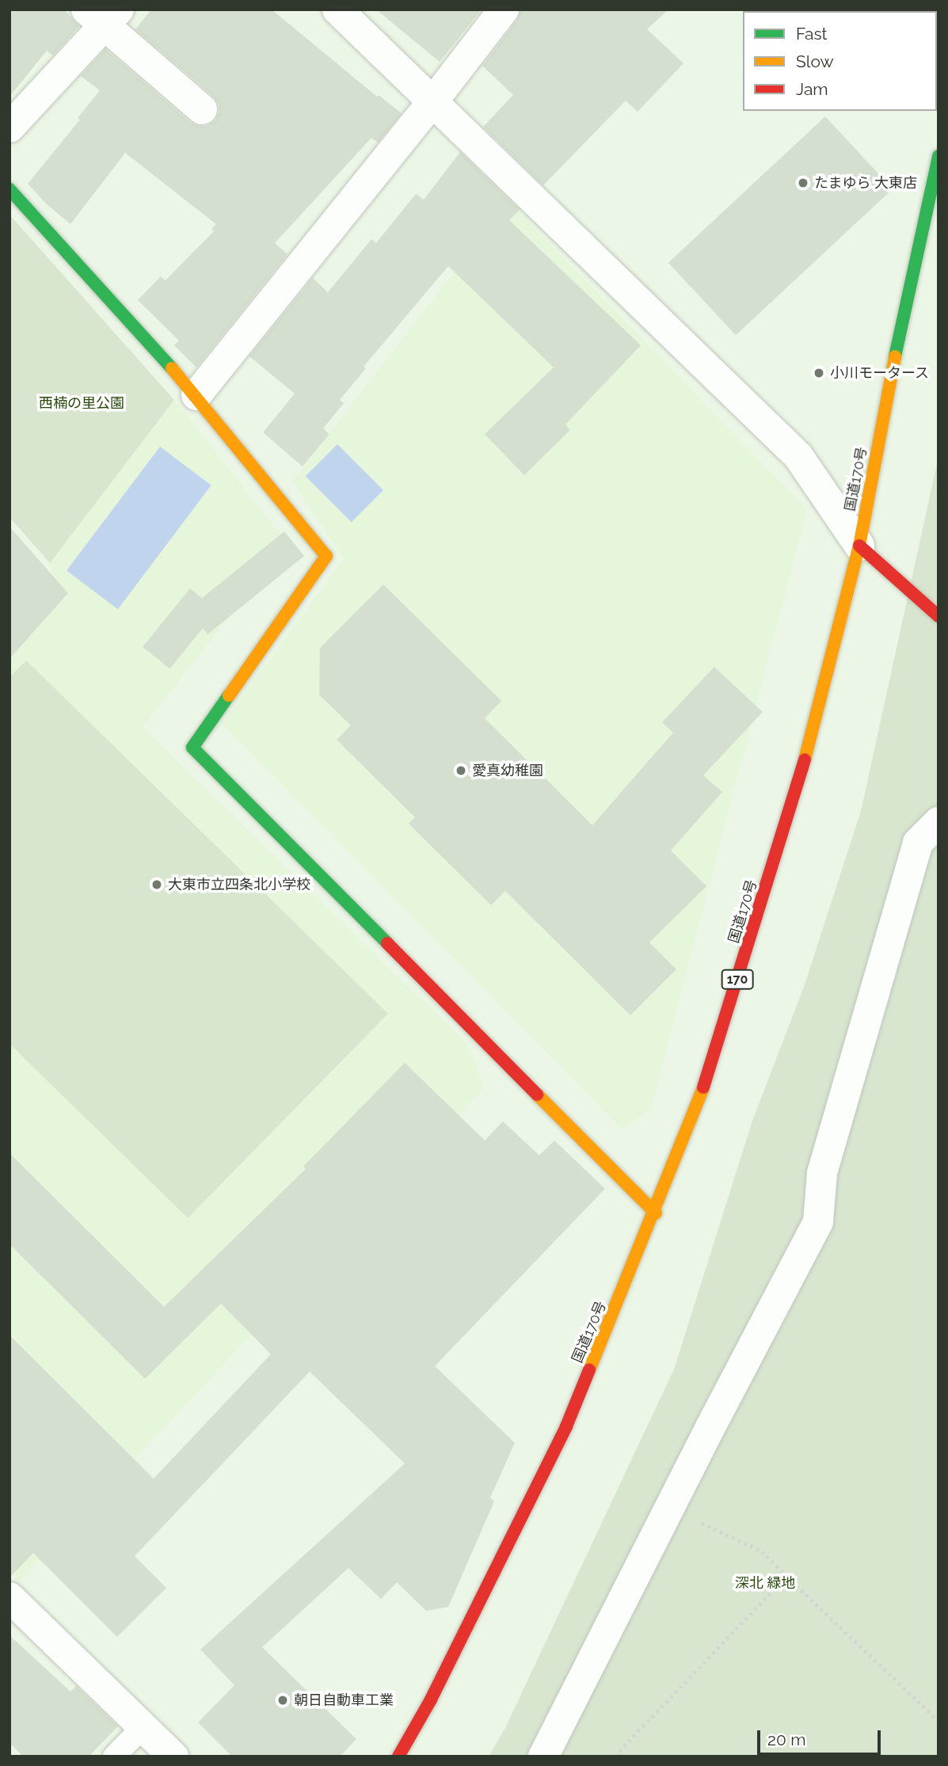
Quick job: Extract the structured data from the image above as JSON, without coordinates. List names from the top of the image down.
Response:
{
  "streets": {
    "main road": ["国道170号", "170"]
  },
  "parks": ["西楠の里公園", "深北 緑地"],
  "places": [
    "たまゆら 大東店",
    "小川モータース",
    "愛真幼稚園",
    "大東市立四条北小学校",
    "朝日自動車工業"
  ],
  "legend": ["Fast", "Slow", "Jam"],
  "scale_bar": "20 m"
}
